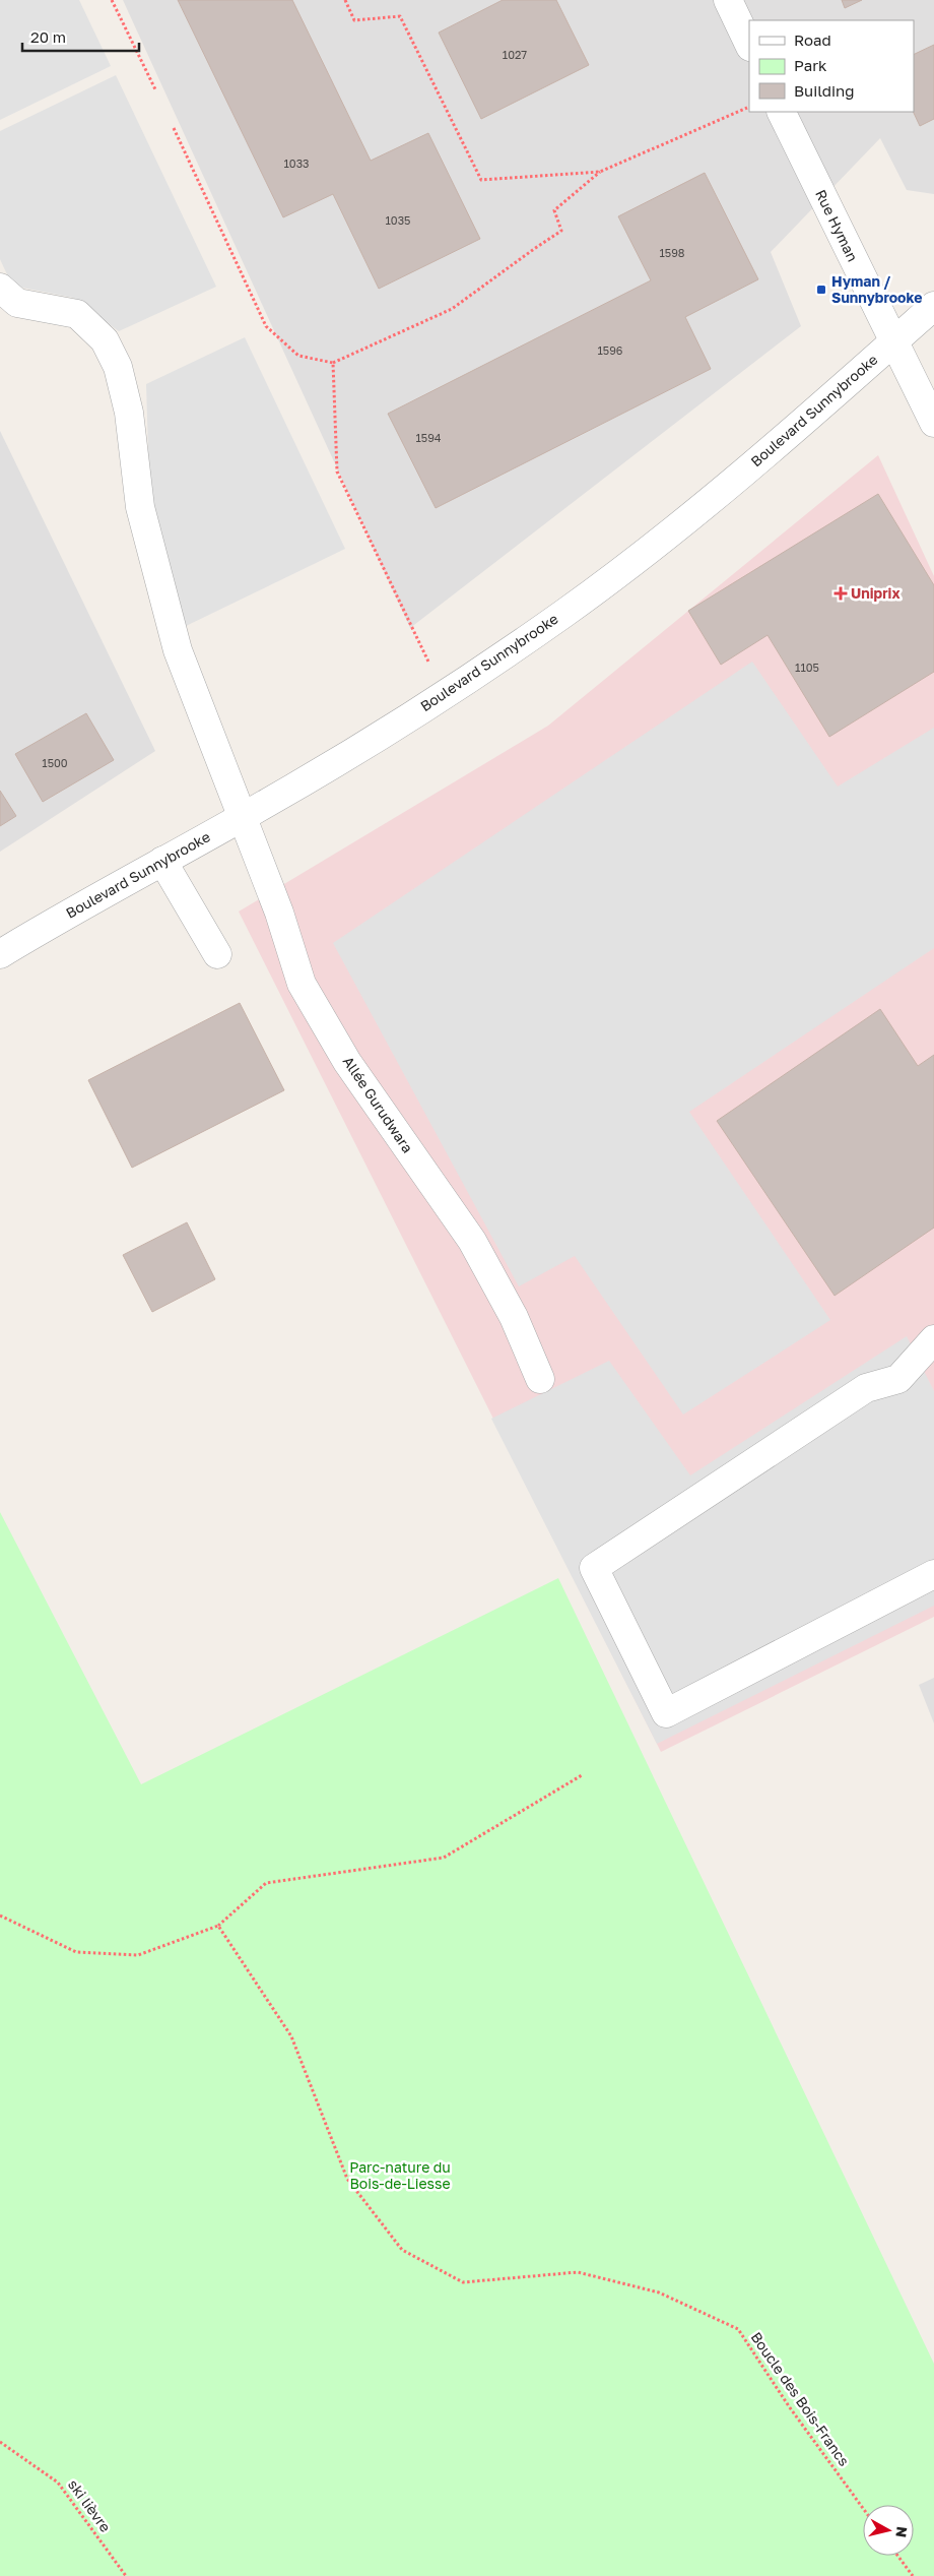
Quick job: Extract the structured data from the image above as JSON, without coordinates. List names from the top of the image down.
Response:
{
  "streets": {
    "street": ["Rue Hyman", "Boulevard Sunnybrooke", "Allée Gurudwara"],
    "path": ["Boucle des Bois-Francs", "ski lièvre"]
  },
  "crossings": [
    ["Rue Hyman", "Boulevard Sunnybrooke"],
    ["Boulevard Sunnybrooke", "Allée Gurudwara"]
  ],
  "parks": ["Parc-nature du Bois-de-Liesse"],
  "places": {
    "transit": ["Hyman / Sunnybrooke"],
    "health": ["Uniprix"]
  },
  "house_numbers": [
    "1027",
    "1033",
    "1035",
    "1598",
    "1596",
    "1594",
    "1105",
    "1500"
  ],
  "legend": ["Road", "Park", "Building"],
  "scale_bar": "20 m",
  "north": "right"
}
